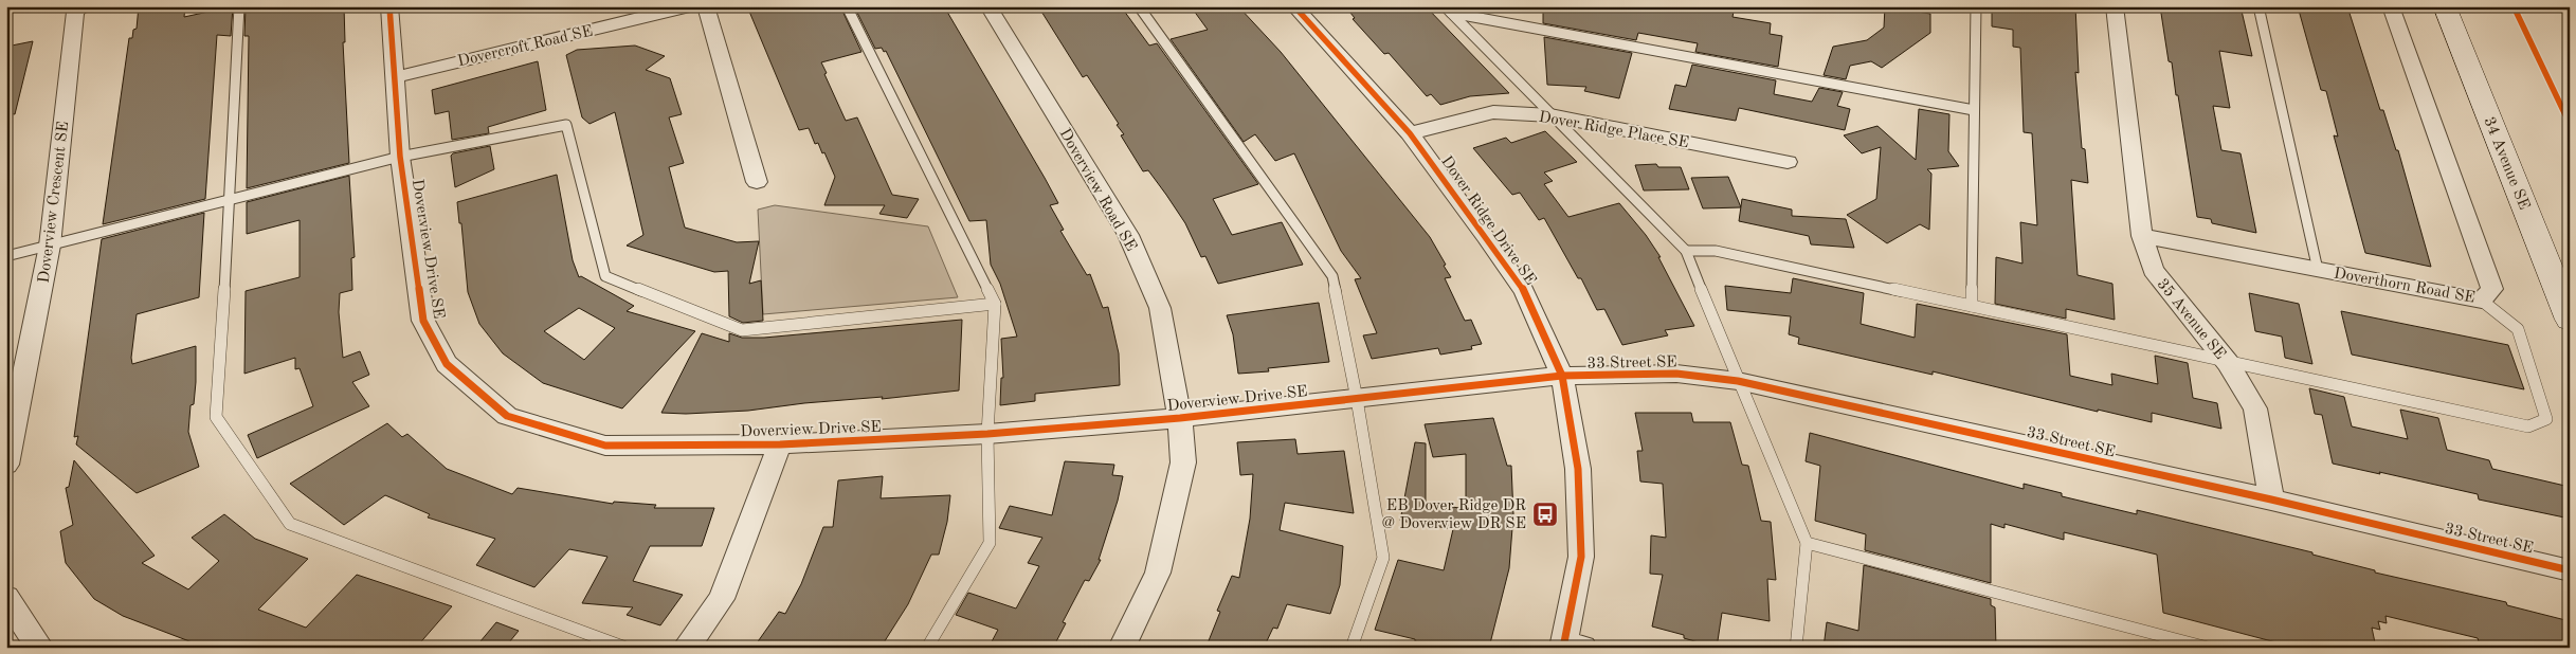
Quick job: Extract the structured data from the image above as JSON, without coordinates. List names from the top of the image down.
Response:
{
  "streets": {
    "street": [
      "Dovercroft Road SE",
      "Dover Ridge Place SE",
      "34 Avenue SE",
      "Doverview Road SE",
      "Doverview Crescent SE",
      "Dover Ridge Drive SE",
      "Doverview Drive SE",
      "Doverthorn Road SE",
      "35 Avenue SE",
      "33 Street SE"
    ]
  },
  "crossings": [
    ["Dovercroft Road SE", "Doverview Drive SE"],
    ["Dover Ridge Place SE", "Dover Ridge Drive SE"],
    ["Doverview Road SE", "Doverview Drive SE"],
    ["Dover Ridge Drive SE", "Doverview Drive SE"],
    ["Dover Ridge Drive SE", "33 Street SE"],
    ["Doverview Drive SE", "33 Street SE"],
    ["Doverthorn Road SE", "35 Avenue SE"],
    ["35 Avenue SE", "33 Street SE"]
  ],
  "places": {
    "bus stop": ["EB Dover Ridge DR @ Doverview DR SE"]
  }
}
